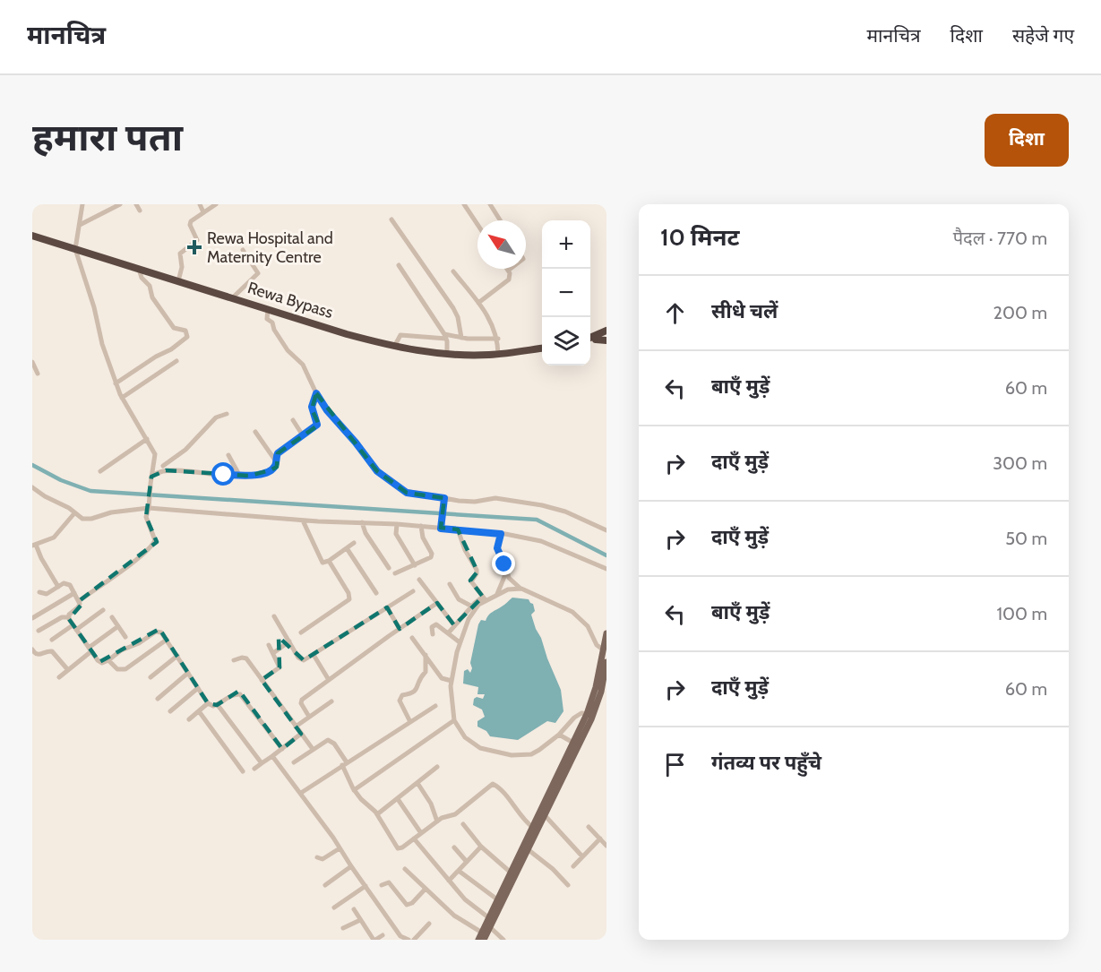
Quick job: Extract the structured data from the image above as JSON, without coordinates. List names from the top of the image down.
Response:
{
  "streets": {
    "highway": ["Rewa Bypass"]
  },
  "places": {
    "health": ["Rewa Hospital and Maternity Centre"]
  },
  "north": "top left",
  "page": {
    "header": "मानचित्र",
    "nav": ["मानचित्र", "दिशा", "सहेजे गए"],
    "title": "हमारा पता",
    "buttons": "दिशा",
    "heading": ["10 मिनट", "पैदल · 770 m"],
    "map_buttons": ["+", "−"],
    "list": [
      ["सीधे चलें", "200 m"],
      ["बाएँ मुड़ें", "60 m"],
      ["दाएँ मुड़ें", "300 m"],
      ["दाएँ मुड़ें", "50 m"],
      ["बाएँ मुड़ें", "100 m"],
      ["दाएँ मुड़ें", "60 m"],
      "गंतव्य पर पहुँचे"
    ]
  }
}
